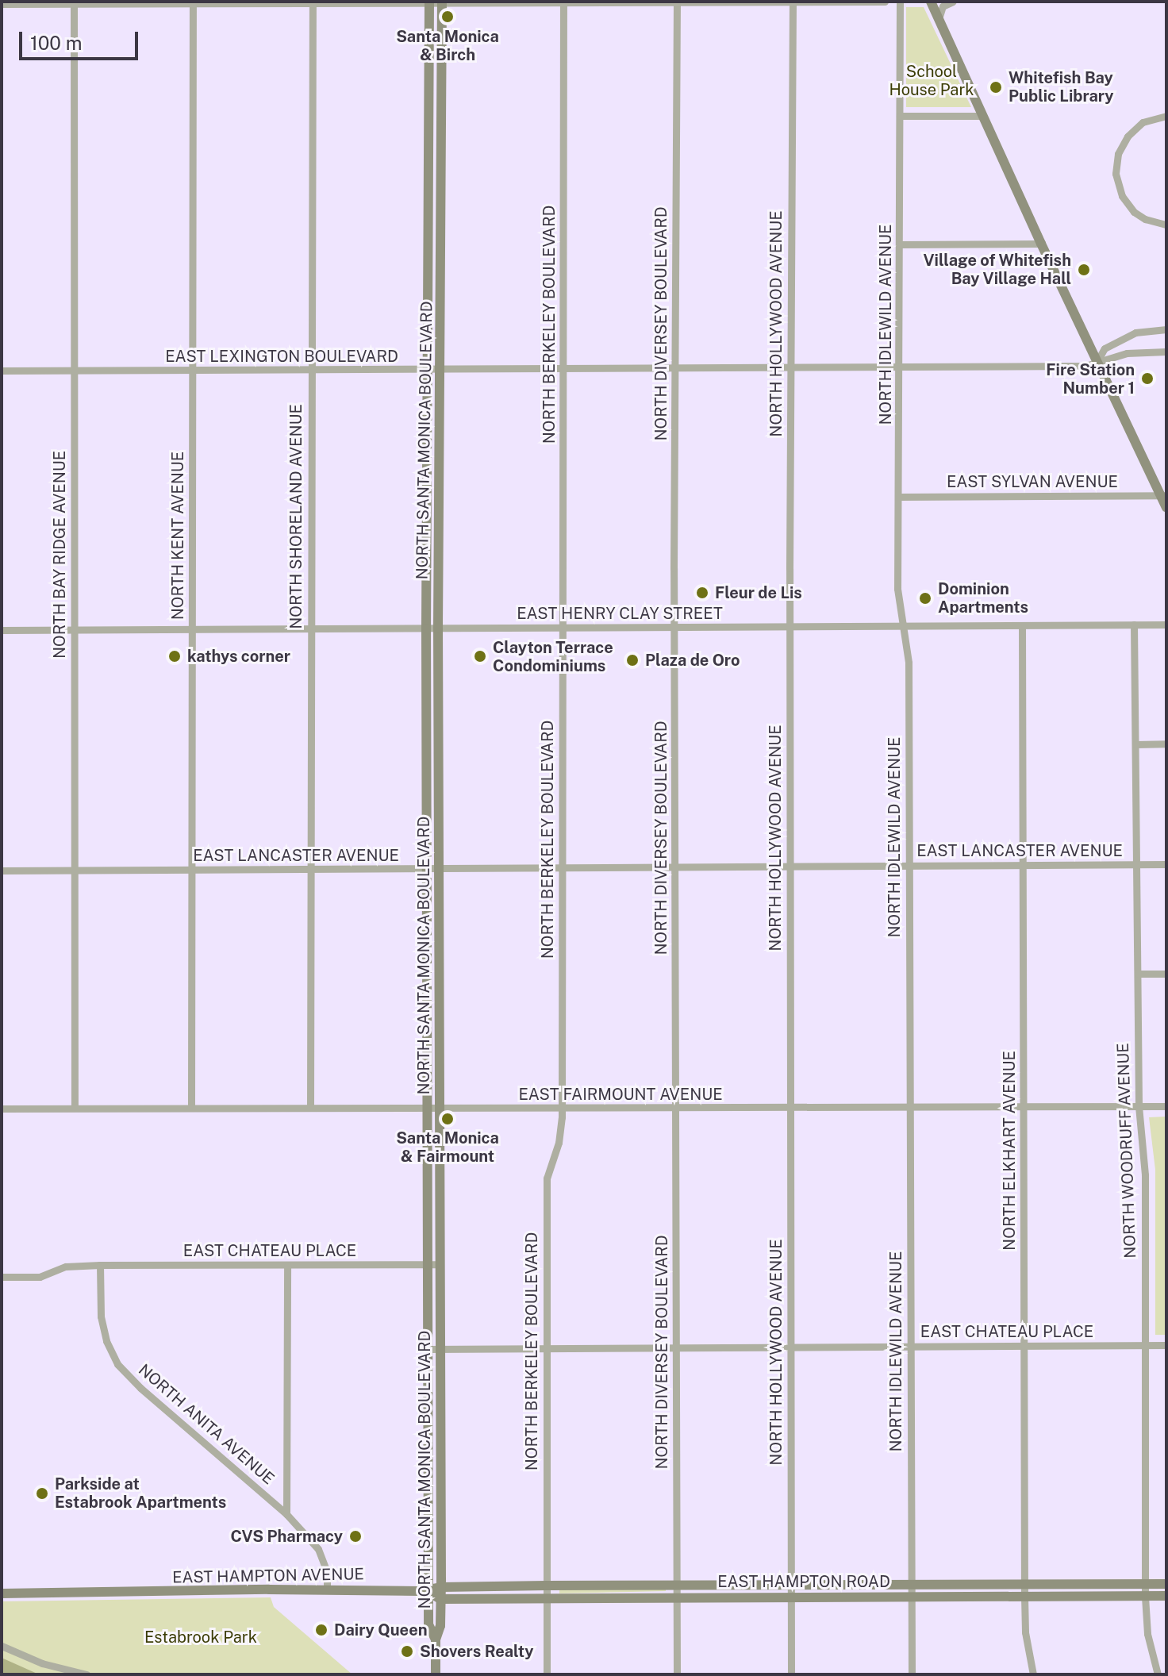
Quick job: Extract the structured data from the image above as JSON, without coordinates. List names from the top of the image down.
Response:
{
  "streets": {
    "street": [
      "NORTH DIVERSEY BOULEVARD",
      "NORTH HOLLYWOOD AVENUE",
      "NORTH BERKELEY BOULEVARD",
      "NORTH IDLEWILD AVENUE",
      "EAST LEXINGTON BOULEVARD",
      "NORTH SANTA MONICA BOULEVARD",
      "EAST SYLVAN AVENUE",
      "NORTH SHORELAND AVENUE",
      "NORTH KENT AVENUE",
      "NORTH BAY RIDGE AVENUE",
      "EAST HENRY CLAY STREET",
      "EAST LANCASTER AVENUE",
      "EAST FAIRMOUNT AVENUE",
      "NORTH ELKHART AVENUE",
      "NORTH WOODRUFF AVENUE",
      "EAST CHATEAU PLACE",
      "NORTH ANITA AVENUE",
      "EAST HAMPTON AVENUE",
      "EAST HAMPTON ROAD"
    ]
  },
  "crossings": [
    ["NORTH DIVERSEY BOULEVARD", "EAST LEXINGTON BOULEVARD"],
    ["NORTH DIVERSEY BOULEVARD", "EAST HENRY CLAY STREET"],
    ["NORTH DIVERSEY BOULEVARD", "EAST LANCASTER AVENUE"],
    ["NORTH DIVERSEY BOULEVARD", "EAST FAIRMOUNT AVENUE"],
    ["NORTH DIVERSEY BOULEVARD", "EAST CHATEAU PLACE"],
    ["NORTH DIVERSEY BOULEVARD", "EAST HAMPTON ROAD"],
    ["NORTH HOLLYWOOD AVENUE", "EAST LEXINGTON BOULEVARD"],
    ["NORTH HOLLYWOOD AVENUE", "EAST HENRY CLAY STREET"],
    ["NORTH HOLLYWOOD AVENUE", "EAST LANCASTER AVENUE"],
    ["NORTH HOLLYWOOD AVENUE", "EAST FAIRMOUNT AVENUE"],
    ["NORTH HOLLYWOOD AVENUE", "EAST CHATEAU PLACE"],
    ["NORTH HOLLYWOOD AVENUE", "EAST HAMPTON ROAD"],
    ["NORTH BERKELEY BOULEVARD", "EAST LEXINGTON BOULEVARD"],
    ["NORTH BERKELEY BOULEVARD", "EAST HENRY CLAY STREET"],
    ["NORTH BERKELEY BOULEVARD", "EAST LANCASTER AVENUE"],
    ["NORTH BERKELEY BOULEVARD", "EAST FAIRMOUNT AVENUE"],
    ["NORTH BERKELEY BOULEVARD", "EAST CHATEAU PLACE"],
    ["NORTH BERKELEY BOULEVARD", "EAST HAMPTON ROAD"],
    ["NORTH IDLEWILD AVENUE", "EAST LEXINGTON BOULEVARD"],
    ["NORTH IDLEWILD AVENUE", "EAST SYLVAN AVENUE"],
    ["NORTH IDLEWILD AVENUE", "EAST HENRY CLAY STREET"],
    ["NORTH IDLEWILD AVENUE", "EAST LANCASTER AVENUE"],
    ["NORTH IDLEWILD AVENUE", "EAST FAIRMOUNT AVENUE"],
    ["NORTH IDLEWILD AVENUE", "EAST CHATEAU PLACE"],
    ["NORTH IDLEWILD AVENUE", "EAST HAMPTON ROAD"],
    ["EAST LEXINGTON BOULEVARD", "NORTH SANTA MONICA BOULEVARD"],
    ["EAST LEXINGTON BOULEVARD", "NORTH SHORELAND AVENUE"],
    ["EAST LEXINGTON BOULEVARD", "NORTH KENT AVENUE"],
    ["EAST LEXINGTON BOULEVARD", "NORTH BAY RIDGE AVENUE"],
    ["NORTH SANTA MONICA BOULEVARD", "EAST HENRY CLAY STREET"],
    ["NORTH SANTA MONICA BOULEVARD", "EAST LANCASTER AVENUE"],
    ["NORTH SANTA MONICA BOULEVARD", "EAST FAIRMOUNT AVENUE"],
    ["NORTH SANTA MONICA BOULEVARD", "EAST CHATEAU PLACE"],
    ["NORTH SANTA MONICA BOULEVARD", "EAST HAMPTON AVENUE"],
    ["NORTH SANTA MONICA BOULEVARD", "EAST HAMPTON ROAD"],
    ["NORTH SHORELAND AVENUE", "EAST HENRY CLAY STREET"],
    ["NORTH SHORELAND AVENUE", "EAST LANCASTER AVENUE"],
    ["NORTH SHORELAND AVENUE", "EAST FAIRMOUNT AVENUE"],
    ["NORTH KENT AVENUE", "EAST HENRY CLAY STREET"],
    ["NORTH KENT AVENUE", "EAST LANCASTER AVENUE"],
    ["NORTH KENT AVENUE", "EAST FAIRMOUNT AVENUE"],
    ["NORTH BAY RIDGE AVENUE", "EAST HENRY CLAY STREET"],
    ["NORTH BAY RIDGE AVENUE", "EAST LANCASTER AVENUE"],
    ["NORTH BAY RIDGE AVENUE", "EAST FAIRMOUNT AVENUE"],
    ["EAST HENRY CLAY STREET", "NORTH ELKHART AVENUE"],
    ["EAST HENRY CLAY STREET", "NORTH WOODRUFF AVENUE"],
    ["EAST LANCASTER AVENUE", "NORTH ELKHART AVENUE"],
    ["EAST LANCASTER AVENUE", "NORTH WOODRUFF AVENUE"],
    ["EAST FAIRMOUNT AVENUE", "NORTH ELKHART AVENUE"],
    ["EAST FAIRMOUNT AVENUE", "NORTH WOODRUFF AVENUE"],
    ["NORTH ELKHART AVENUE", "EAST CHATEAU PLACE"],
    ["NORTH ELKHART AVENUE", "EAST HAMPTON ROAD"],
    ["NORTH WOODRUFF AVENUE", "EAST CHATEAU PLACE"],
    ["NORTH WOODRUFF AVENUE", "EAST HAMPTON ROAD"],
    ["EAST CHATEAU PLACE", "NORTH ANITA AVENUE"],
    ["NORTH ANITA AVENUE", "EAST HAMPTON AVENUE"],
    ["EAST HAMPTON AVENUE", "EAST HAMPTON ROAD"]
  ],
  "parks": ["School House Park", "Estabrook Park"],
  "places": [
    "Santa Monica & Birch",
    "Whitefish Bay Public Library",
    "Village of Whitefish Bay Village Hall",
    "Fire Station Number 1",
    "Fleur de Lis",
    "Dominion Apartments",
    "kathys corner",
    "Clayton Terrace Condominiums",
    "Plaza de Oro",
    "Santa Monica & Fairmount",
    "Parkside at Estabrook Apartments",
    "CVS Pharmacy",
    "Dairy Queen",
    "Shovers Realty"
  ],
  "scale_bar": "100 m"
}
